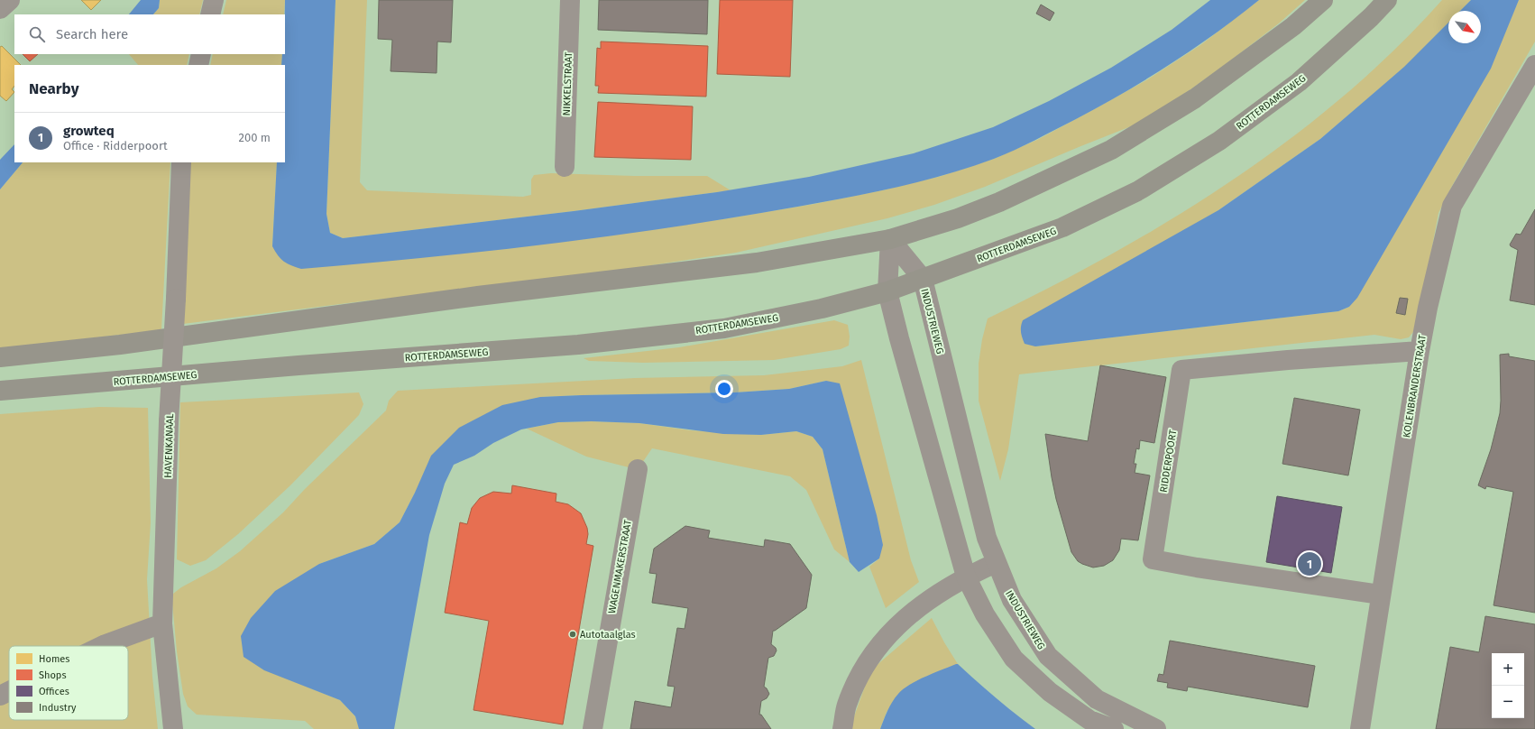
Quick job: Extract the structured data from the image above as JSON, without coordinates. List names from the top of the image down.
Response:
{
  "streets": {
    "main road": ["ROTTERDAMSEWEG"],
    "street": [
      "NIKKELSTRAAT",
      "INDUSTRIEWEG",
      "KOLENBRANDERSTRAAT",
      "HAVENKANAAL",
      "RIDDERPOORT",
      "WAGENMAKERSTRAAT"
    ]
  },
  "crossings": [
    ["ROTTERDAMSEWEG", "INDUSTRIEWEG"],
    ["KOLENBRANDERSTRAAT", "RIDDERPOORT"]
  ],
  "places": ["Autotaalglas"],
  "legend": [
    "Homes",
    "Shops",
    "Offices",
    "Industry"
  ],
  "north": "bottom right",
  "page": {
    "search": "Search here",
    "heading": "Nearby",
    "list": [
      {
        "mark": "1",
        "name": "growteq",
        "note": "Office · Ridderpoort",
        "value": "200 m"
      }
    ],
    "pins": "1",
    "map_buttons": ["+", "−"]
  }
}
